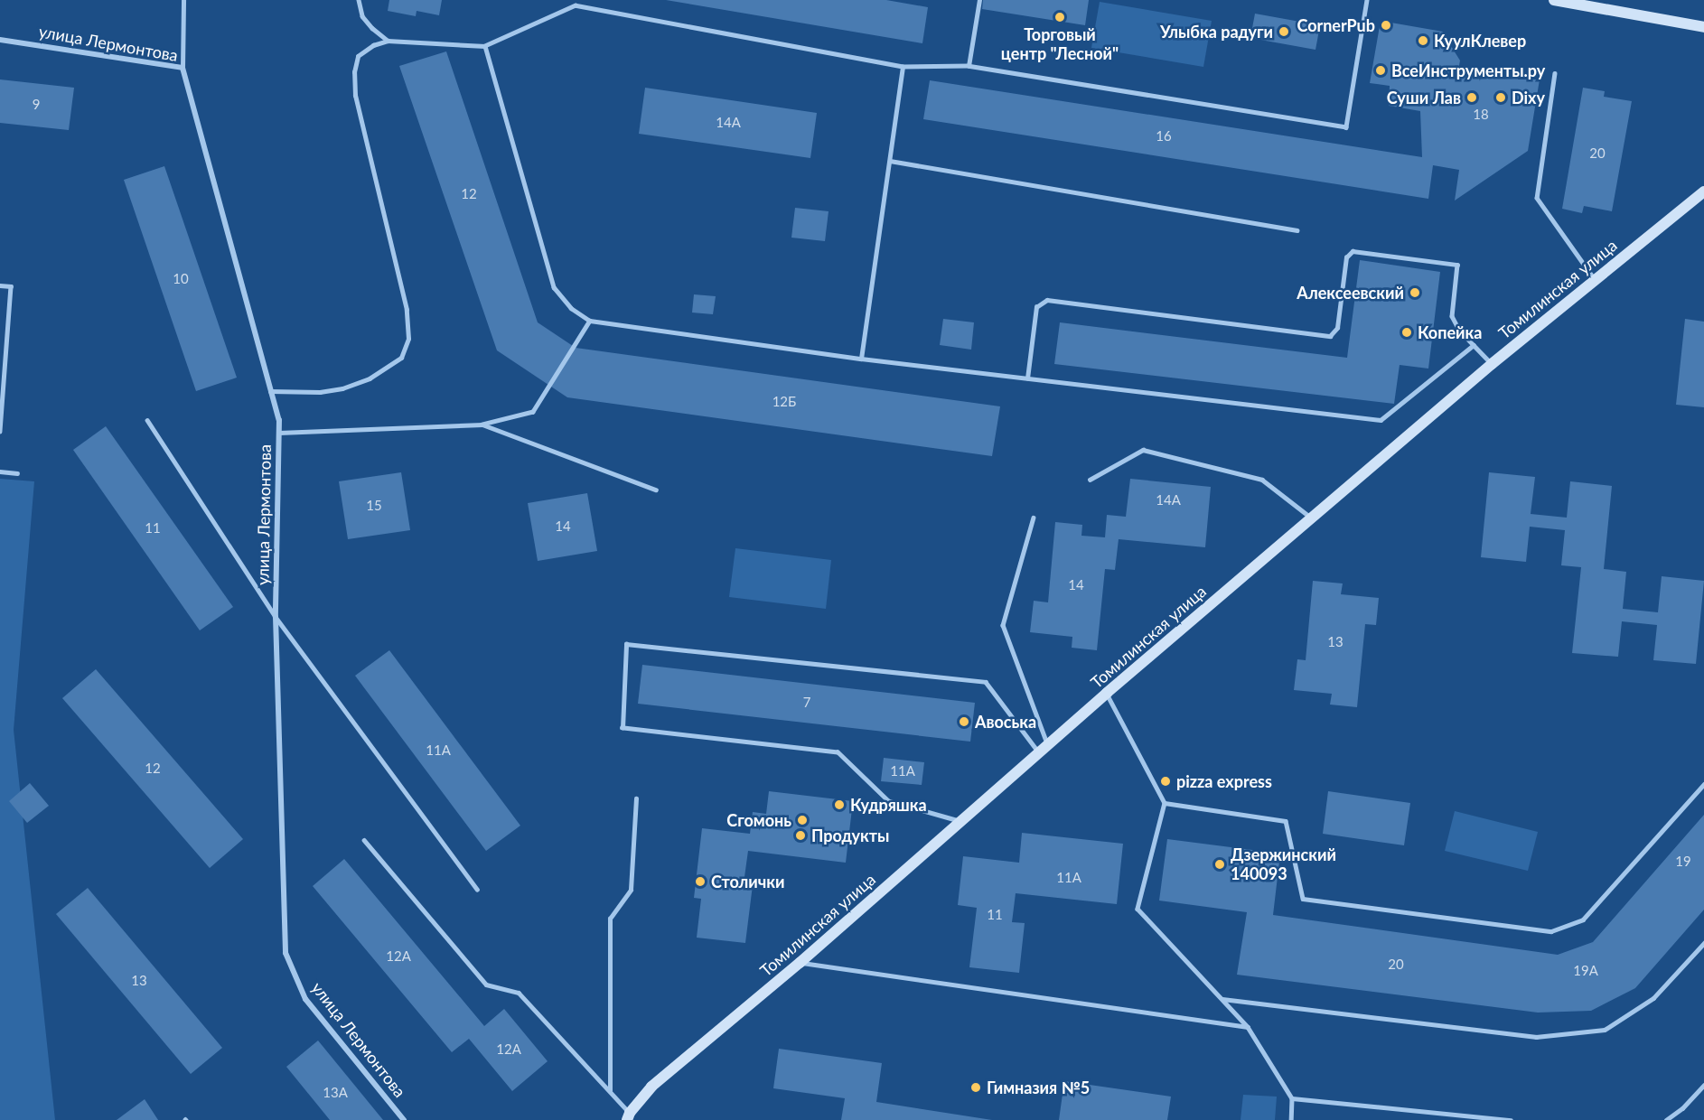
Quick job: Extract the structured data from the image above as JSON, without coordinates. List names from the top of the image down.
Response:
{
  "streets": {
    "street": ["улица Лермонтова", "Томилинская улица"]
  },
  "places": [
    "Торговый центр \"Лесной\"",
    "CornerPub",
    "Улыбка радуги",
    "КуулКлевер",
    "ВсеИнструменты.ру",
    "Суши Лав",
    "Dixy",
    "Алексеевский",
    "Копейка",
    "Авоська",
    "pizza express",
    "Кудряшка",
    "Сгомонь",
    "Продукты",
    "Дзержинский 140093",
    "Столички",
    "Гимназия №5"
  ],
  "house_numbers": [
    "9",
    "18",
    "14А",
    "16",
    "20",
    "12",
    "10",
    "12Б",
    "14А",
    "15",
    "14",
    "11",
    "14",
    "13",
    "7",
    "11А",
    "12",
    "11А",
    "19",
    "11А",
    "11",
    "12А",
    "20",
    "19А",
    "13",
    "12А",
    "13А"
  ]
}
